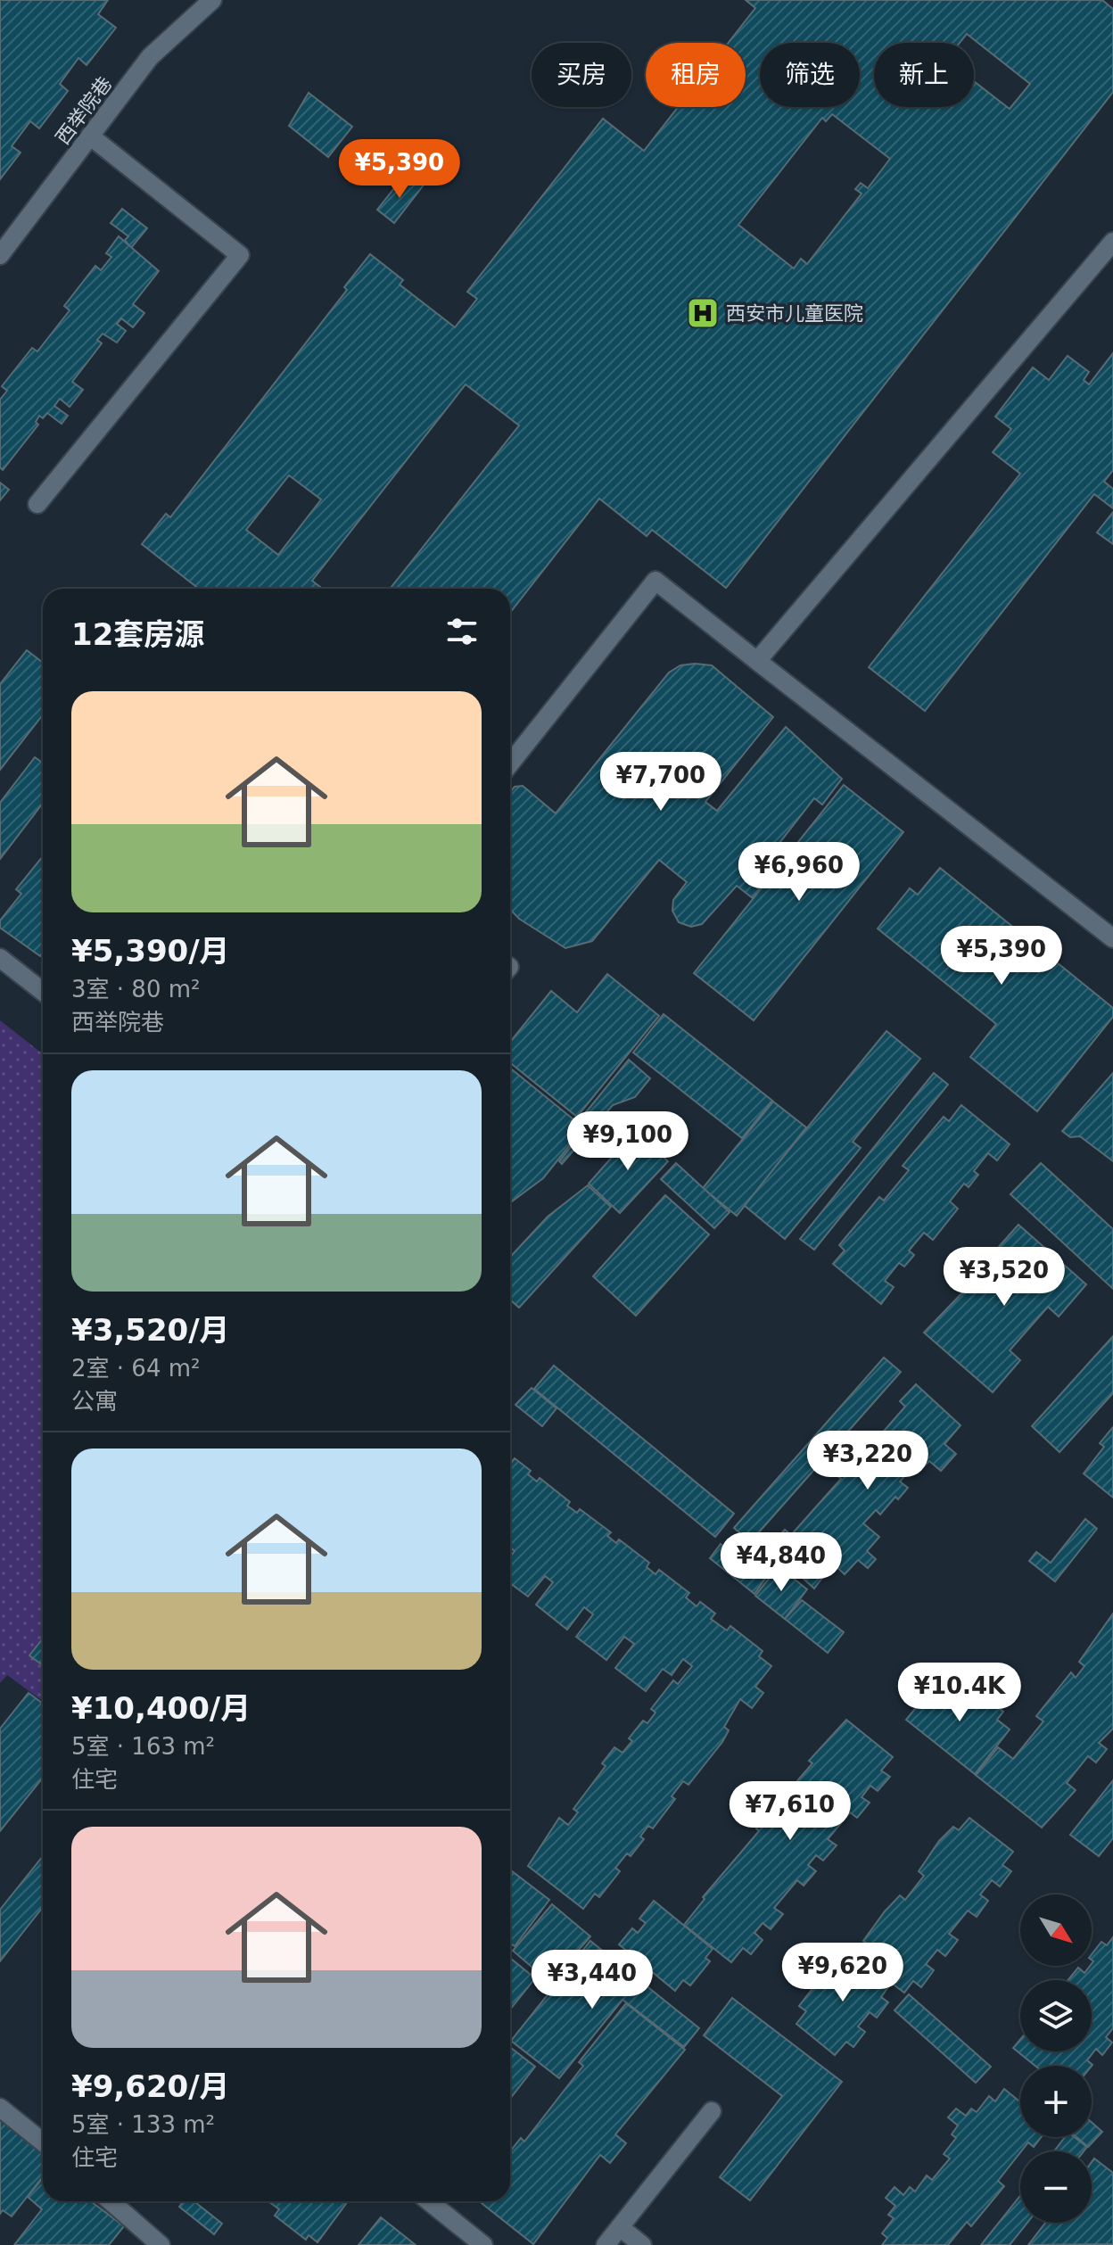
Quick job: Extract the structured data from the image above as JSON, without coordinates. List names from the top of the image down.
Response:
{
  "streets": {
    "street": ["西举院巷"]
  },
  "places": {
    "hospital": ["西安市儿童医院"]
  },
  "north": "bottom right",
  "page": {
    "chip": [
      "买房",
      "租房",
      "筛选",
      "新上"
    ],
    "price": [
      "¥5,390",
      "¥7,700",
      "¥6,960",
      "¥5,390",
      "¥9,100",
      "¥3,520",
      "¥3,220",
      "¥4,840",
      "¥10.4K",
      "¥7,610",
      "¥9,620",
      "¥3,440"
    ],
    "heading": "12套房源",
    "list": [
      {
        "name": "¥5,390/月",
        "note": "3室 · 80 m² · 西举院巷"
      },
      {
        "name": "¥3,520/月",
        "note": "2室 · 64 m² · 公寓"
      },
      {
        "name": "¥10,400/月",
        "note": "5室 · 163 m² · 住宅"
      },
      {
        "name": "¥9,620/月",
        "note": "5室 · 133 m² · 住宅"
      }
    ],
    "map_buttons": ["+", "−"]
  }
}
